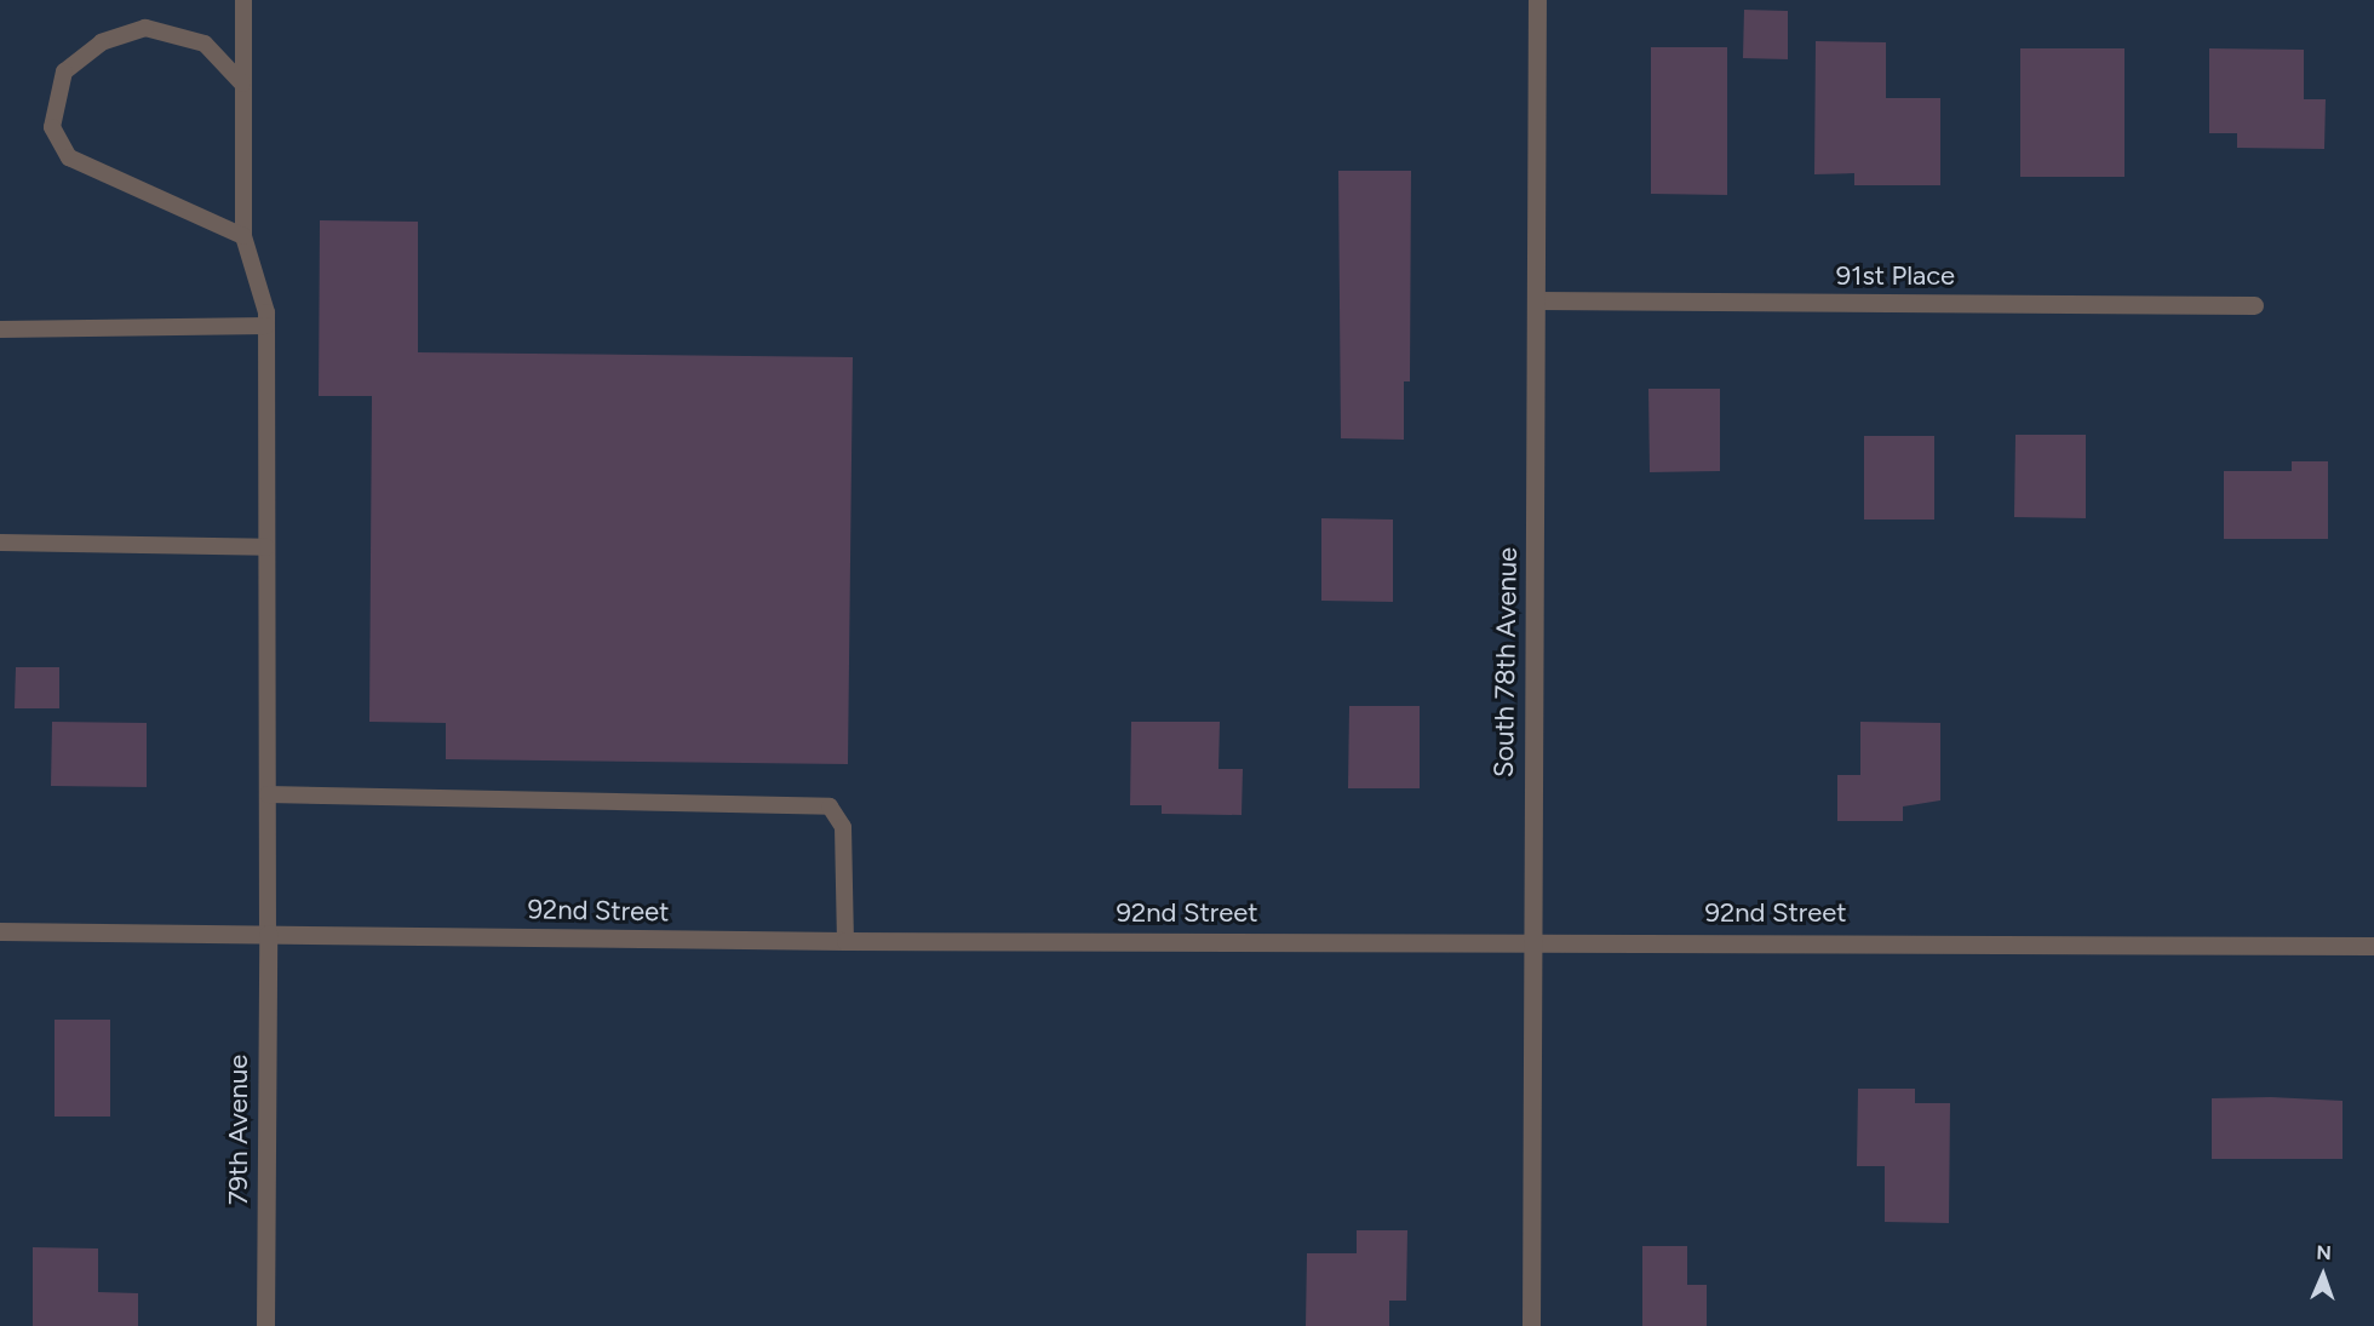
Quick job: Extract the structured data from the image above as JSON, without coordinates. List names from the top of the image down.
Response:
{
  "streets": {
    "street": [
      "91st Place",
      "South 78th Avenue",
      "92nd Street",
      "79th Avenue"
    ]
  },
  "crossings": [
    ["91st Place", "South 78th Avenue"],
    ["South 78th Avenue", "92nd Street"],
    ["92nd Street", "79th Avenue"]
  ],
  "north": "top"
}
